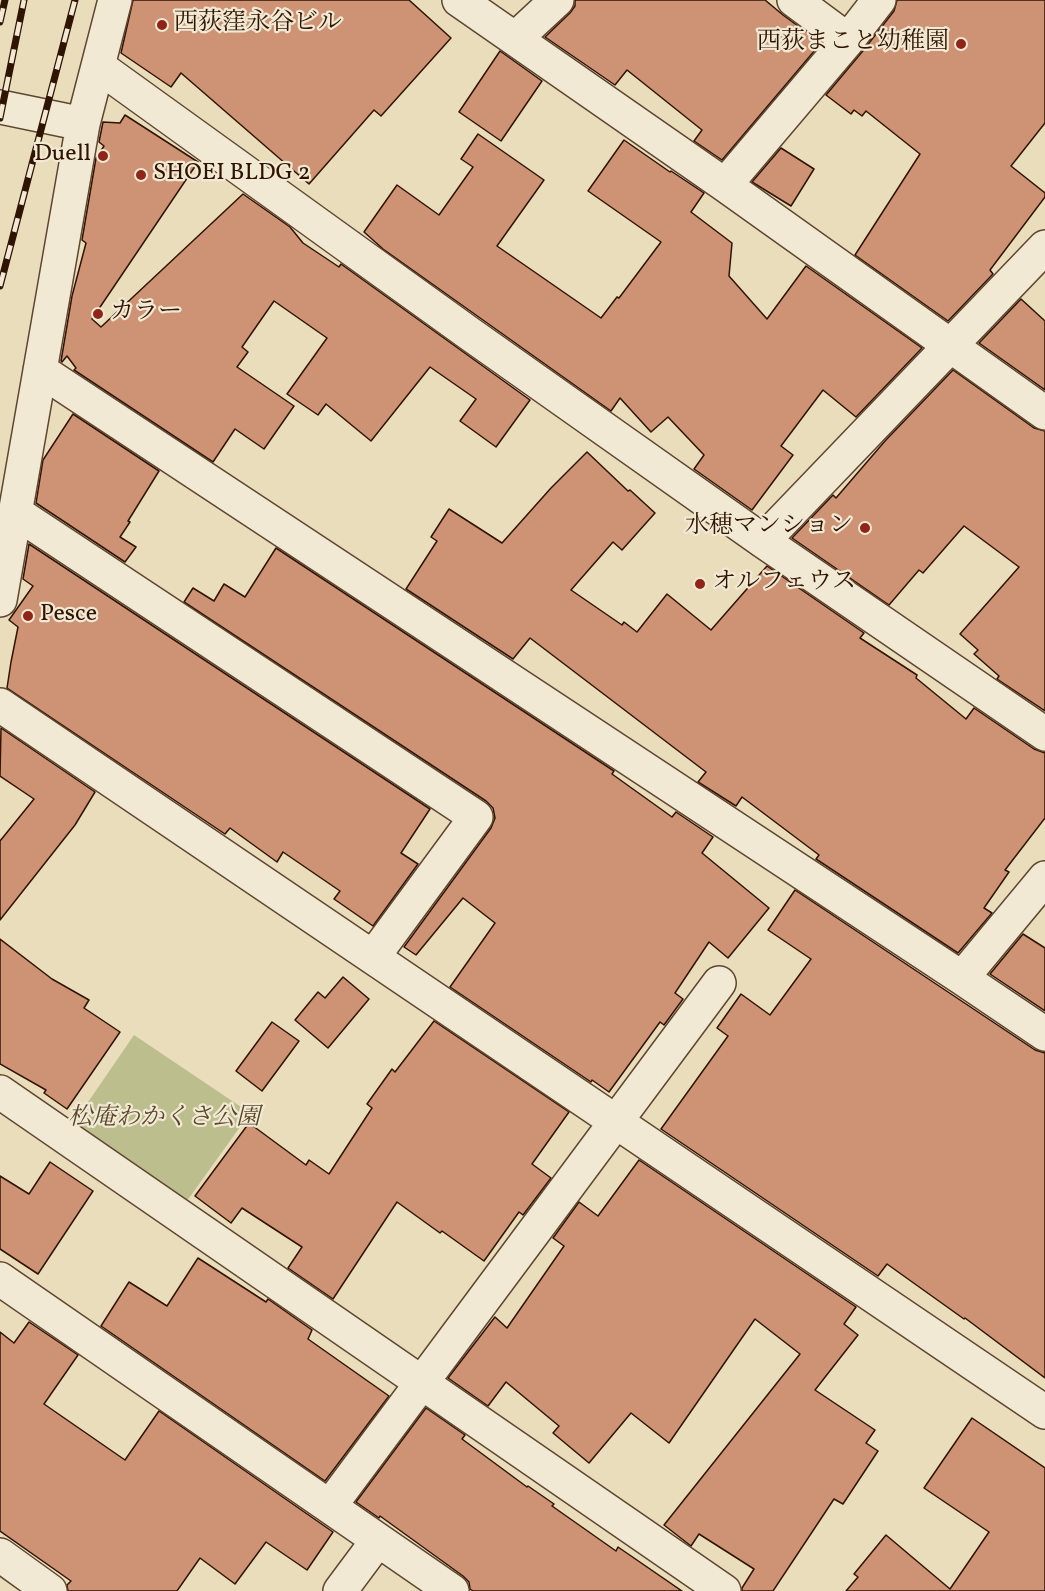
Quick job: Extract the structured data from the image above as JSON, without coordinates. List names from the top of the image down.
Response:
{
  "parks": ["松庵わかくさ公園"],
  "places": [
    "西荻窪永谷ビル",
    "西荻まこと幼稚園",
    "Duell",
    "SHOEI BLDG 2",
    "カラー",
    "水穂マンション",
    "オルフェウス",
    "Pesce"
  ]
}
